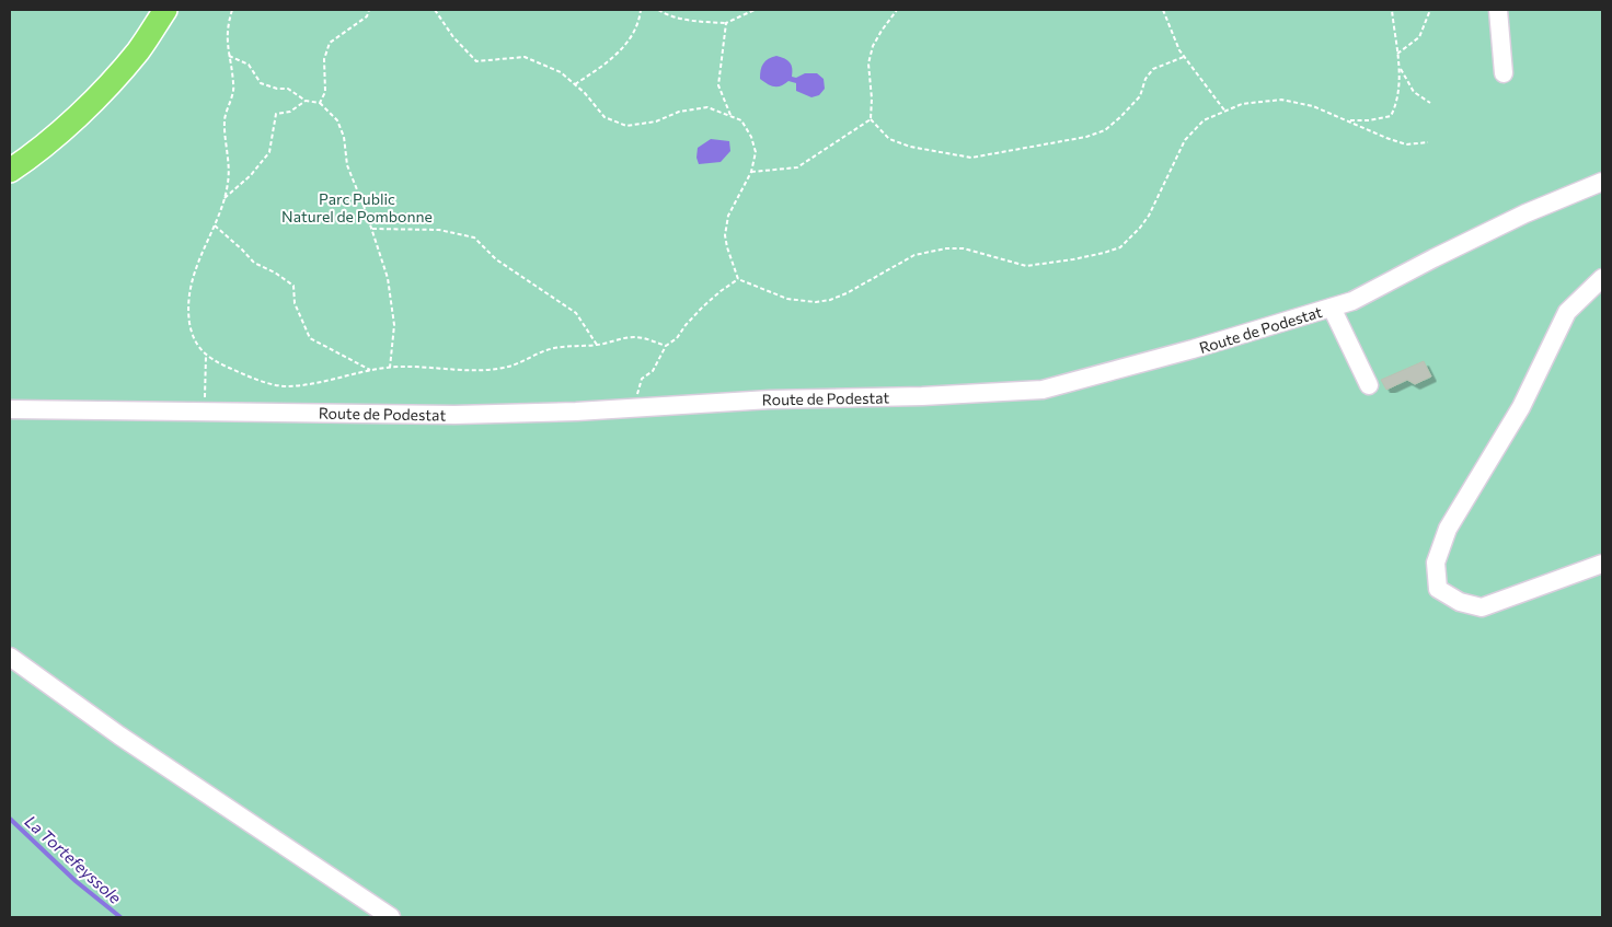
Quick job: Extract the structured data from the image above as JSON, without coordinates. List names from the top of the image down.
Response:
{
  "streets": {
    "street": ["Route de Podestat"]
  },
  "water": ["La Tortefeyssole"],
  "parks": ["Parc Public Naturel de Pombonne"]
}
